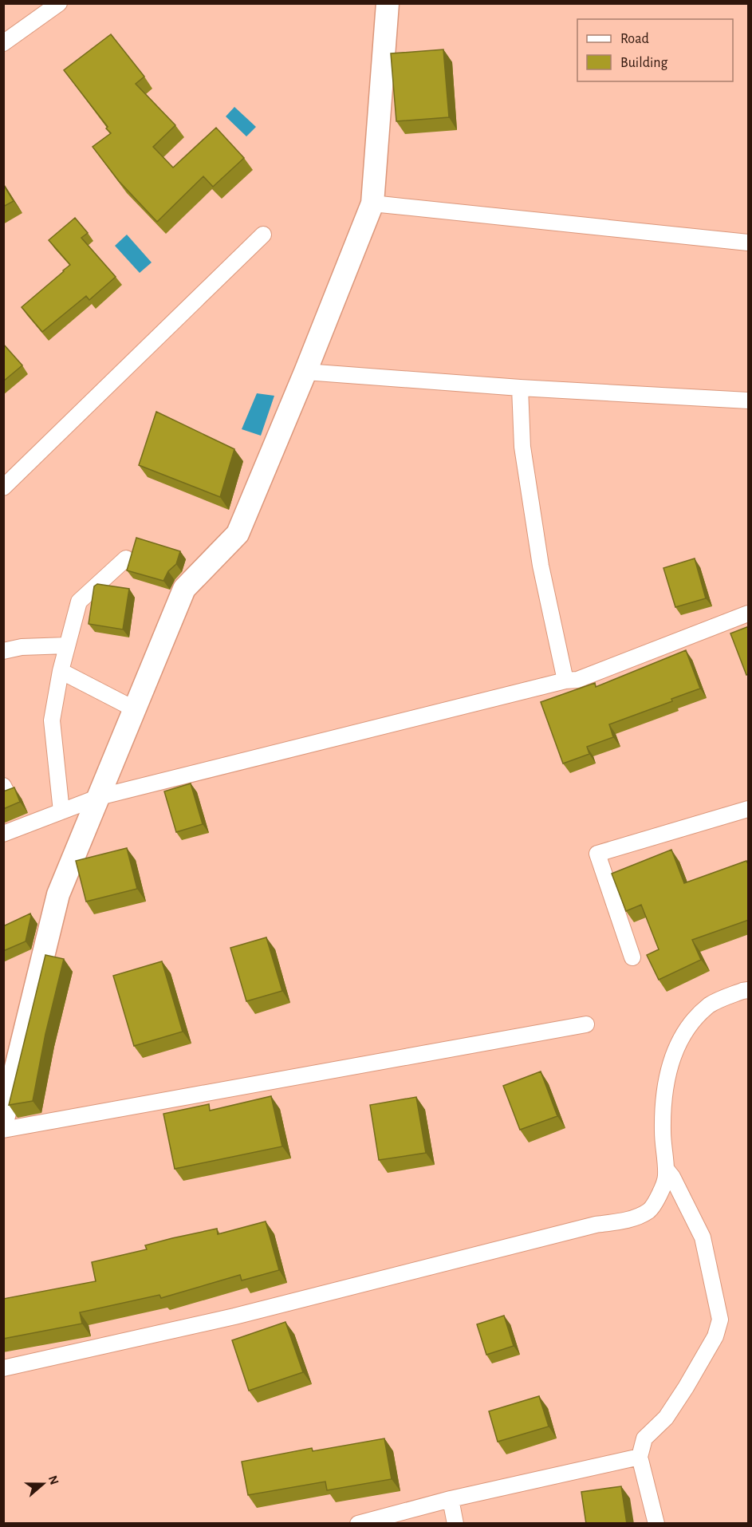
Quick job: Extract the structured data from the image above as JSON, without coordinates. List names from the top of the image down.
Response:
{
  "legend": ["Road", "Building"],
  "north": "right"
}
